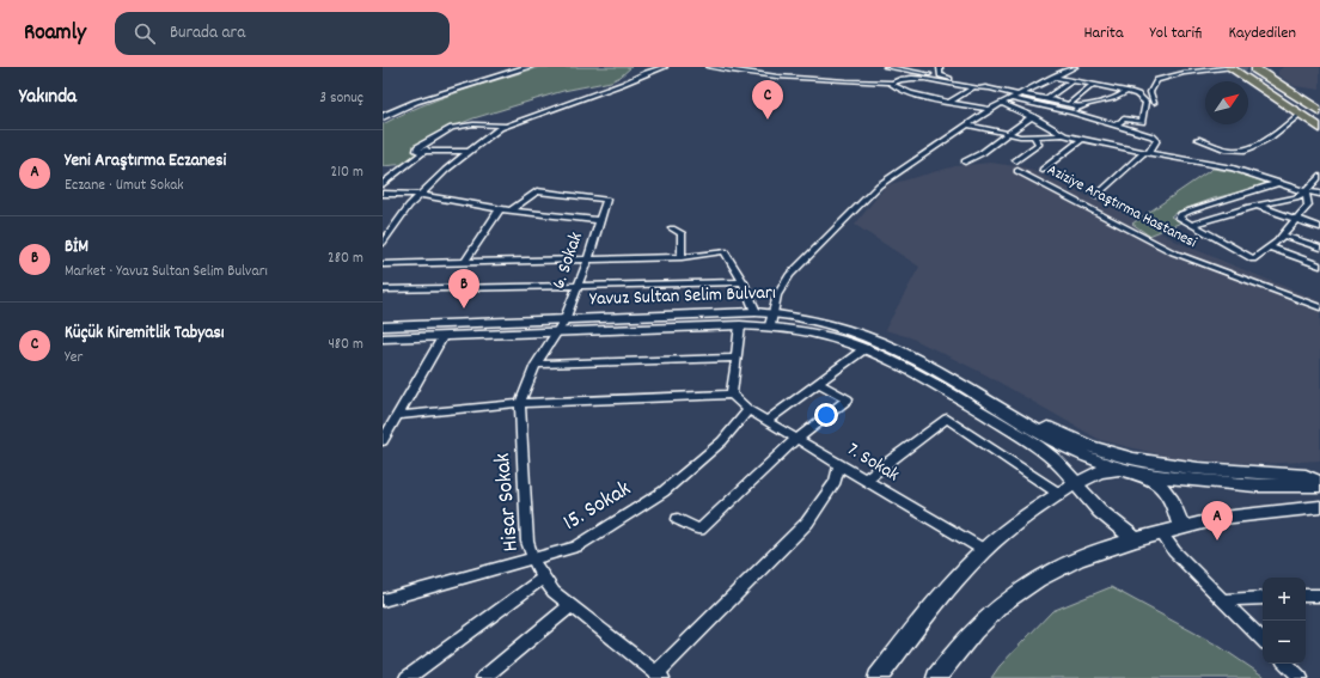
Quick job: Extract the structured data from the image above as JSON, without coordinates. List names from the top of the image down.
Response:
{
  "streets": {
    "main road": ["Yavuz Sultan Selim Bulvarı"],
    "street": [
      "Aziziye Araştırma Hastanesi",
      "6. Sokak",
      "7. Sokak",
      "Hisar Sokak",
      "15. Sokak"
    ]
  },
  "crossings": [
    ["6. Sokak", "Yavuz Sultan Selim Bulvarı"],
    ["6. Sokak", "Hisar Sokak"],
    ["Yavuz Sultan Selim Bulvarı", "Hisar Sokak"],
    ["7. Sokak", "15. Sokak"],
    ["Hisar Sokak", "15. Sokak"]
  ],
  "north": "top right",
  "page": {
    "header": "Roamly",
    "search": "Burada ara",
    "nav": ["Harita", "Yol tarifi", "Kaydedilen"],
    "heading": ["Yakında", "3 sonuç"],
    "pins": ["C", "B", "A"],
    "list": [
      {
        "mark": "A",
        "name": "Yeni Araştırma Eczanesi",
        "note": "Eczane · Umut Sokak",
        "value": "210 m"
      },
      {
        "mark": "B",
        "name": "BİM",
        "note": "Market · Yavuz Sultan Selim Bulvarı",
        "value": "280 m"
      },
      {
        "mark": "C",
        "name": "Küçük Kiremitlik Tabyası",
        "note": "Yer",
        "value": "480 m"
      }
    ],
    "map_buttons": ["+", "−"]
  }
}
